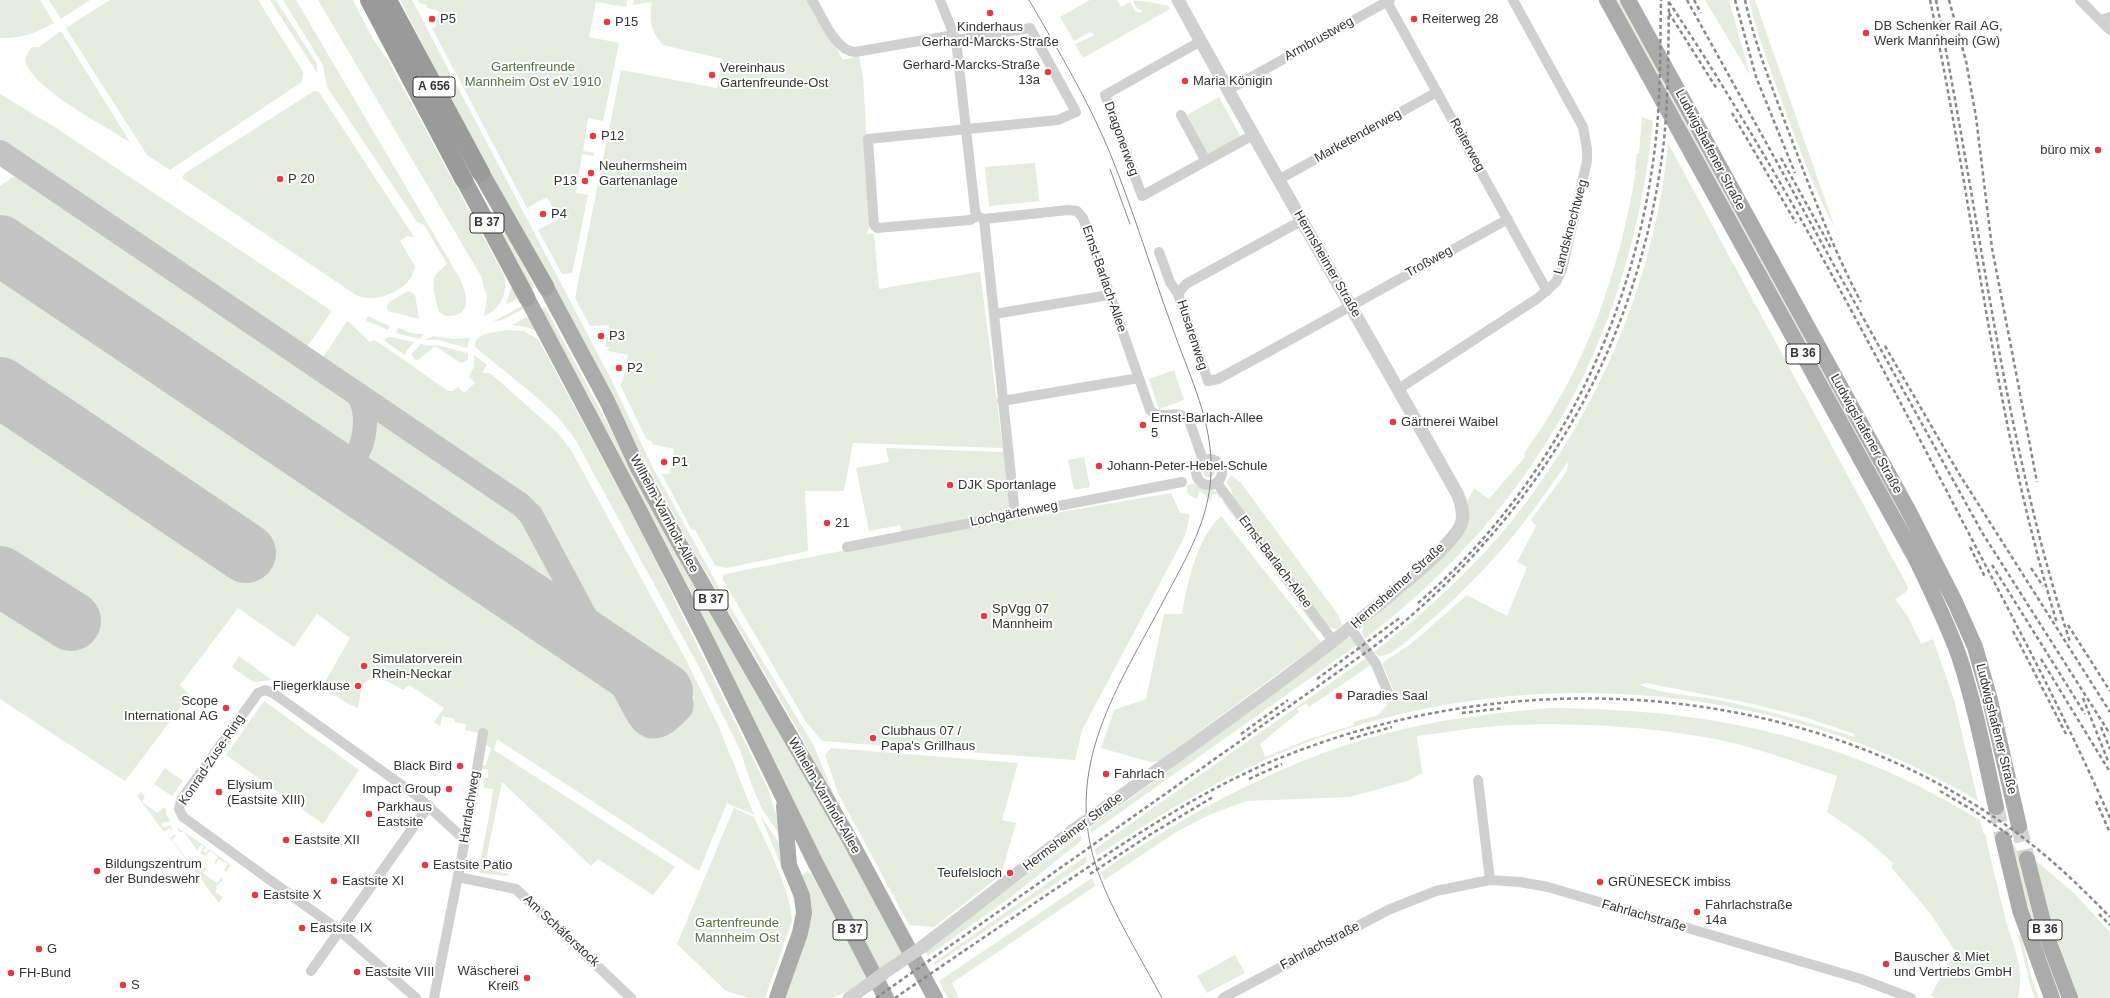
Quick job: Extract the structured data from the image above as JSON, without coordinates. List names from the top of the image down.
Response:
{
  "streets": {
    "highway": ["A 656", "B 37", "Wilhelm-Varnholt-Allee"],
    "main road": ["Ludwigshafener Straße", "B 36"],
    "street": [
      "Armbrustweg",
      "Marketenderweg",
      "Dragonerweg",
      "Reiterweg",
      "Landsknechtweg",
      "Troßweg",
      "Hermsheimer Straße",
      "Ernst-Barlach-Allee",
      "Husarenweg",
      "Lochgärtenweg",
      "Konrad-Zuse-Ring",
      "Harrlachweg",
      "Fahrlachstraße",
      "Am Schäferstock"
    ]
  },
  "crossings": [
    ["Armbrustweg", "Reiterweg"],
    ["Armbrustweg", "Hermsheimer Straße"],
    ["A 656", "Wilhelm-Varnholt-Allee"],
    ["Marketenderweg", "Reiterweg"],
    ["Marketenderweg", "Hermsheimer Straße"],
    ["Dragonerweg", "Hermsheimer Straße"],
    ["Reiterweg", "Landsknechtweg"],
    ["Reiterweg", "Troßweg"],
    ["Landsknechtweg", "Hermsheimer Straße"],
    ["Troßweg", "Hermsheimer Straße"],
    ["Troßweg", "Husarenweg"],
    ["Hermsheimer Straße", "Ernst-Barlach-Allee"],
    ["Hermsheimer Straße", "Husarenweg"],
    ["Konrad-Zuse-Ring", "Harrlachweg"],
    ["Harrlachweg", "Am Schäferstock"]
  ],
  "parks": ["Gartenfreunde Mannheim Ost eV 1910", "Gartenfreunde Mannheim Ost"],
  "places": [
    "Kinderhaus Gerhard-Marcks-Straße",
    "P5",
    "Reiterweg 28",
    "P15",
    "DB Schenker Rail AG, Werk Mannheim (Gw)",
    "Gerhard-Marcks-Straße 13a",
    "Vereinhaus Gartenfreunde-Ost",
    "Maria Königin",
    "P12",
    "büro mix",
    "Neuhermsheim Gartenanlage",
    "P 20",
    "P13",
    "P4",
    "P3",
    "P2",
    "Gärtnerei Waibel",
    "Ernst-Barlach-Allee 5",
    "P1",
    "Johann-Peter-Hebel-Schule",
    "DJK Sportanlage",
    "21",
    "SpVgg 07 Mannheim",
    "Simulatorverein Rhein-Neckar",
    "Fliegerklause",
    "Paradies Saal",
    "Scope International AG",
    "Clubhaus 07 / Papa's Grillhaus",
    "Black Bird",
    "Fahrlach",
    "Impact Group",
    "Elysium (Eastsite XIII)",
    "Parkhaus Eastsite",
    "Eastsite XII",
    "Eastsite Patio",
    "Bildungszentrum der Bundeswehr",
    "Teufelsloch",
    "Eastsite XI",
    "GRÜNESECK imbiss",
    "Eastsite X",
    "Fahrlachstraße 14a",
    "Eastsite IX",
    "G",
    "Bauscher & Miet und Vertriebs GmbH",
    "Eastsite VIII",
    "FH-Bund",
    "Wäscherei Kreiß",
    "S"
  ]
}
